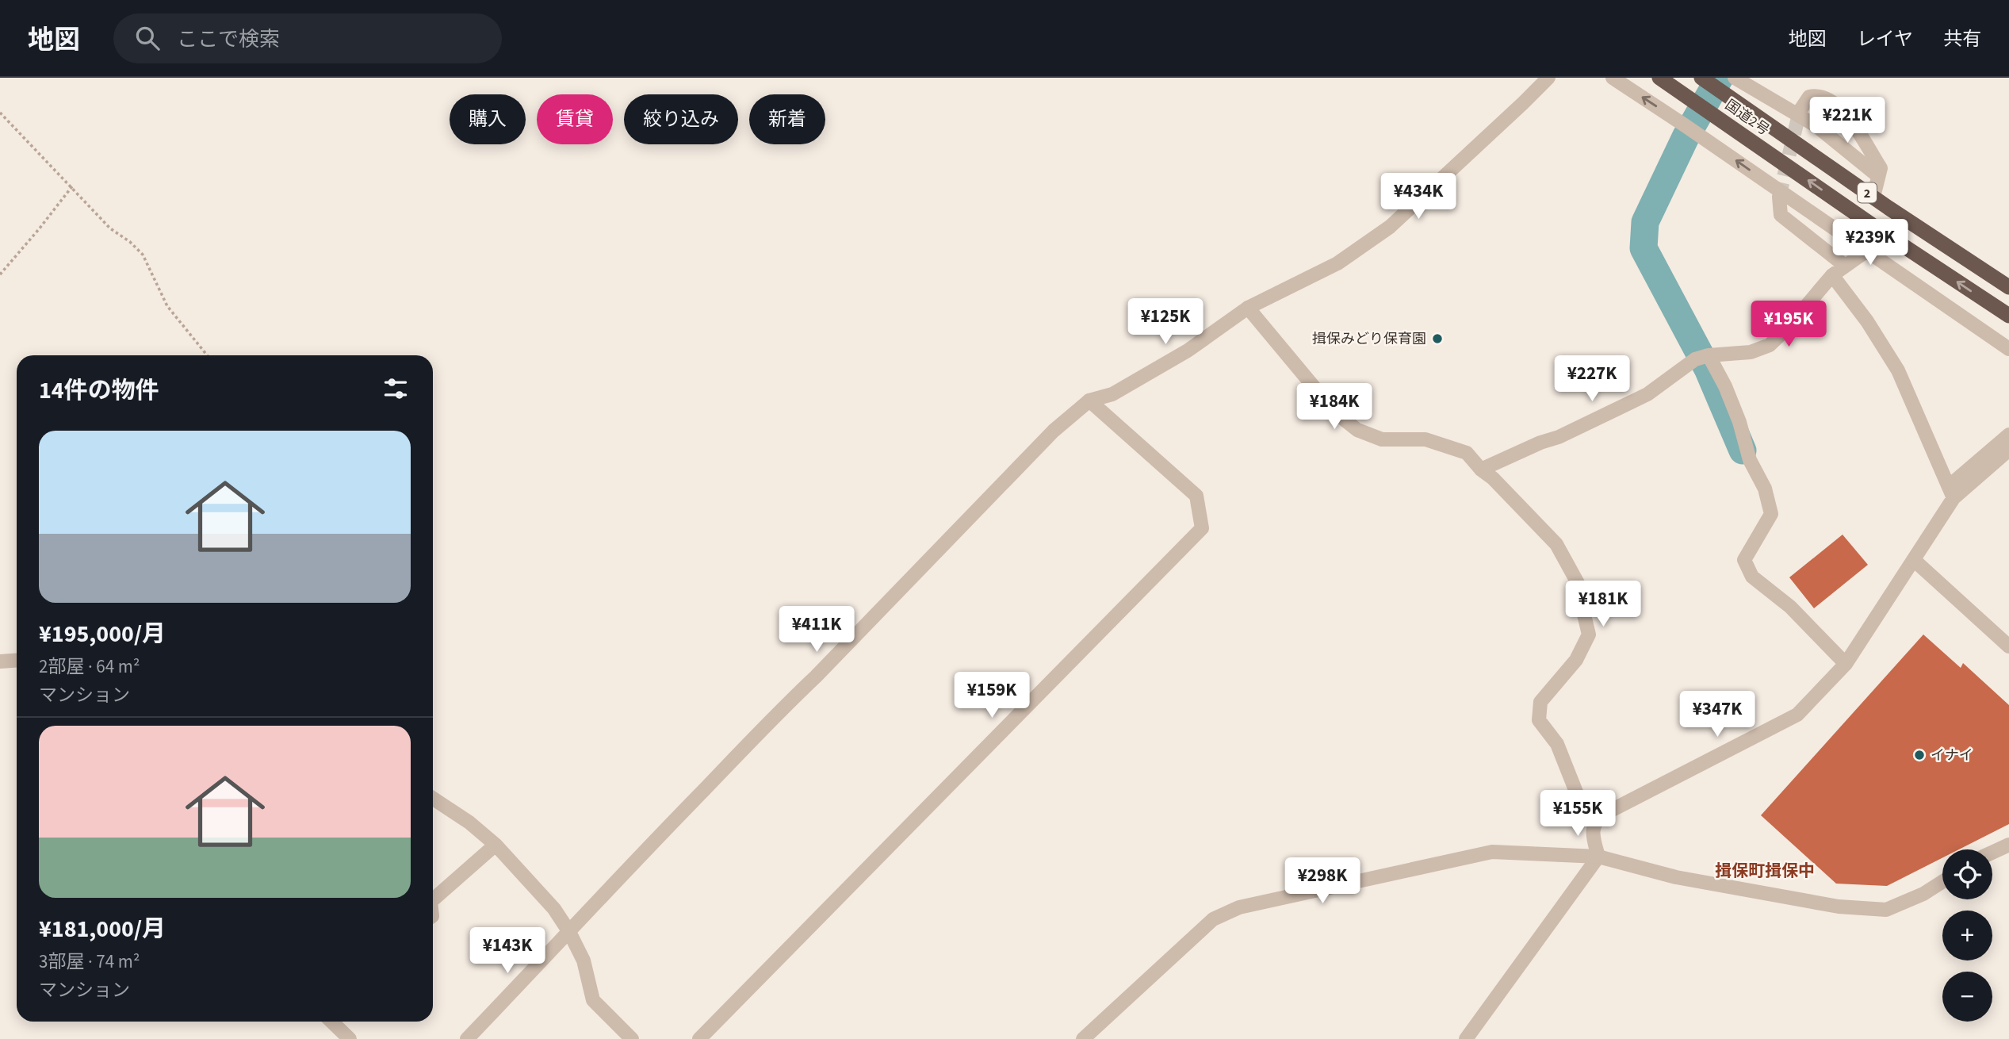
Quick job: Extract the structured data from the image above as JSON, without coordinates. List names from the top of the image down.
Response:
{
  "streets": {
    "highway": ["国道2号", "2"]
  },
  "districts": ["揖保町揖保中"],
  "places": ["揖保みどり保育園", "イナイ"],
  "page": {
    "header": "地図",
    "search": "ここで検索",
    "nav": ["地図", "レイヤ", "共有"],
    "chip": [
      "購入",
      "賃貸",
      "絞り込み",
      "新着"
    ],
    "price": [
      "¥221K",
      "¥434K",
      "¥239K",
      "¥125K",
      "¥195K",
      "¥227K",
      "¥184K",
      "¥181K",
      "¥411K",
      "¥159K",
      "¥347K",
      "¥155K",
      "¥298K",
      "¥143K"
    ],
    "heading": "14件の物件",
    "list": [
      {
        "name": "¥195,000/月",
        "note": "2部屋 · 64 m² · マンション"
      },
      {
        "name": "¥181,000/月",
        "note": "3部屋 · 74 m² · マンション"
      }
    ],
    "map_buttons": ["+", "−"]
  }
}
